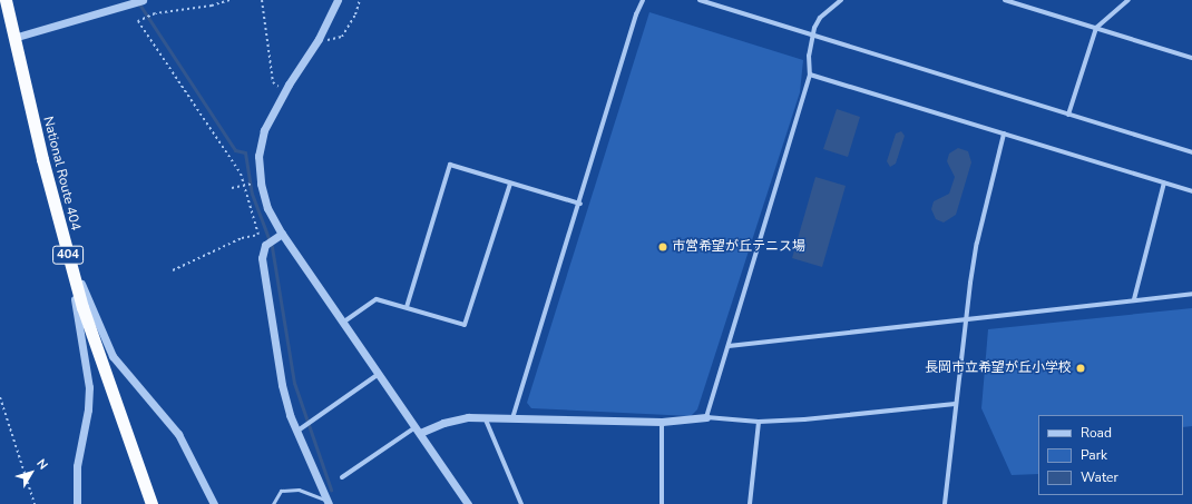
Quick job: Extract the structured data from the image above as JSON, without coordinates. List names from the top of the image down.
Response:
{
  "streets": {
    "highway": ["National Route 404", "404"]
  },
  "places": ["市営希望が丘テニス場", "長岡市立希望が丘小学校"],
  "legend": ["Road", "Park", "Water"],
  "north": "top right"
}
